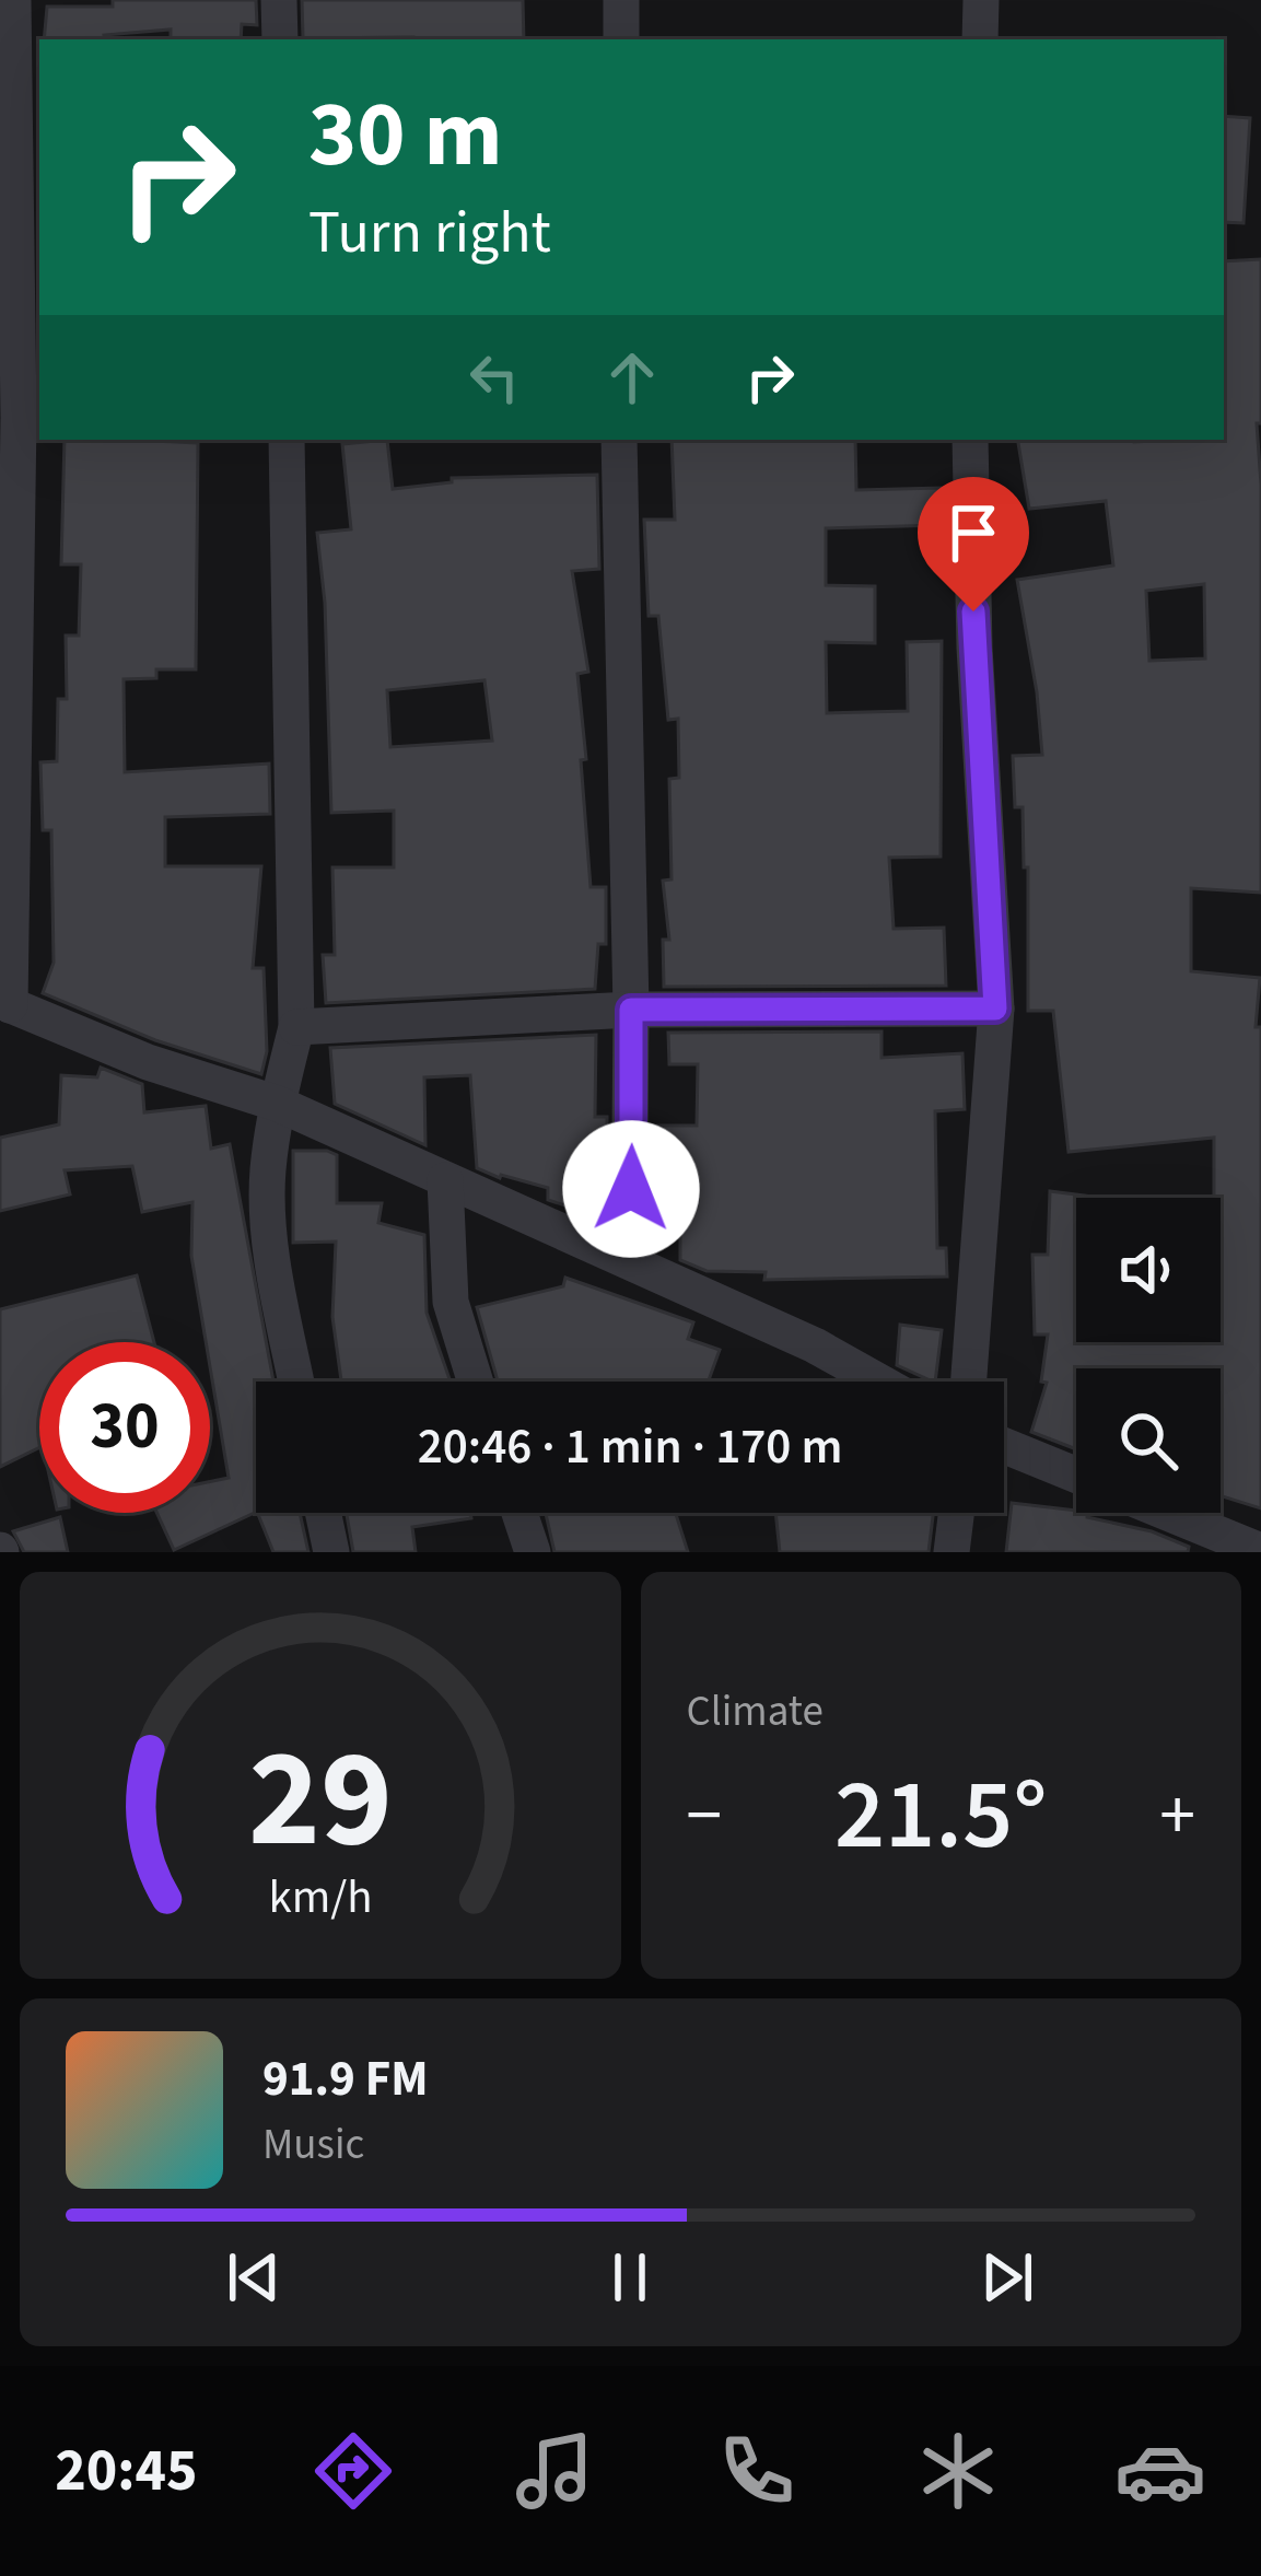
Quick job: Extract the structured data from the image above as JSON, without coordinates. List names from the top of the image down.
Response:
{
  "page": {
    "turn": ["30 m", "Turn right"],
    "limit": "30",
    "trip": "20:46 · 1 min · 170 m",
    "tile": "Climate",
    "heat": ["−", "21.5°", "+"],
    "song": ["91.9 FM", "Music"],
    "tabs": "20:45",
    "gauge": ["29", "km/h"]
  }
}
